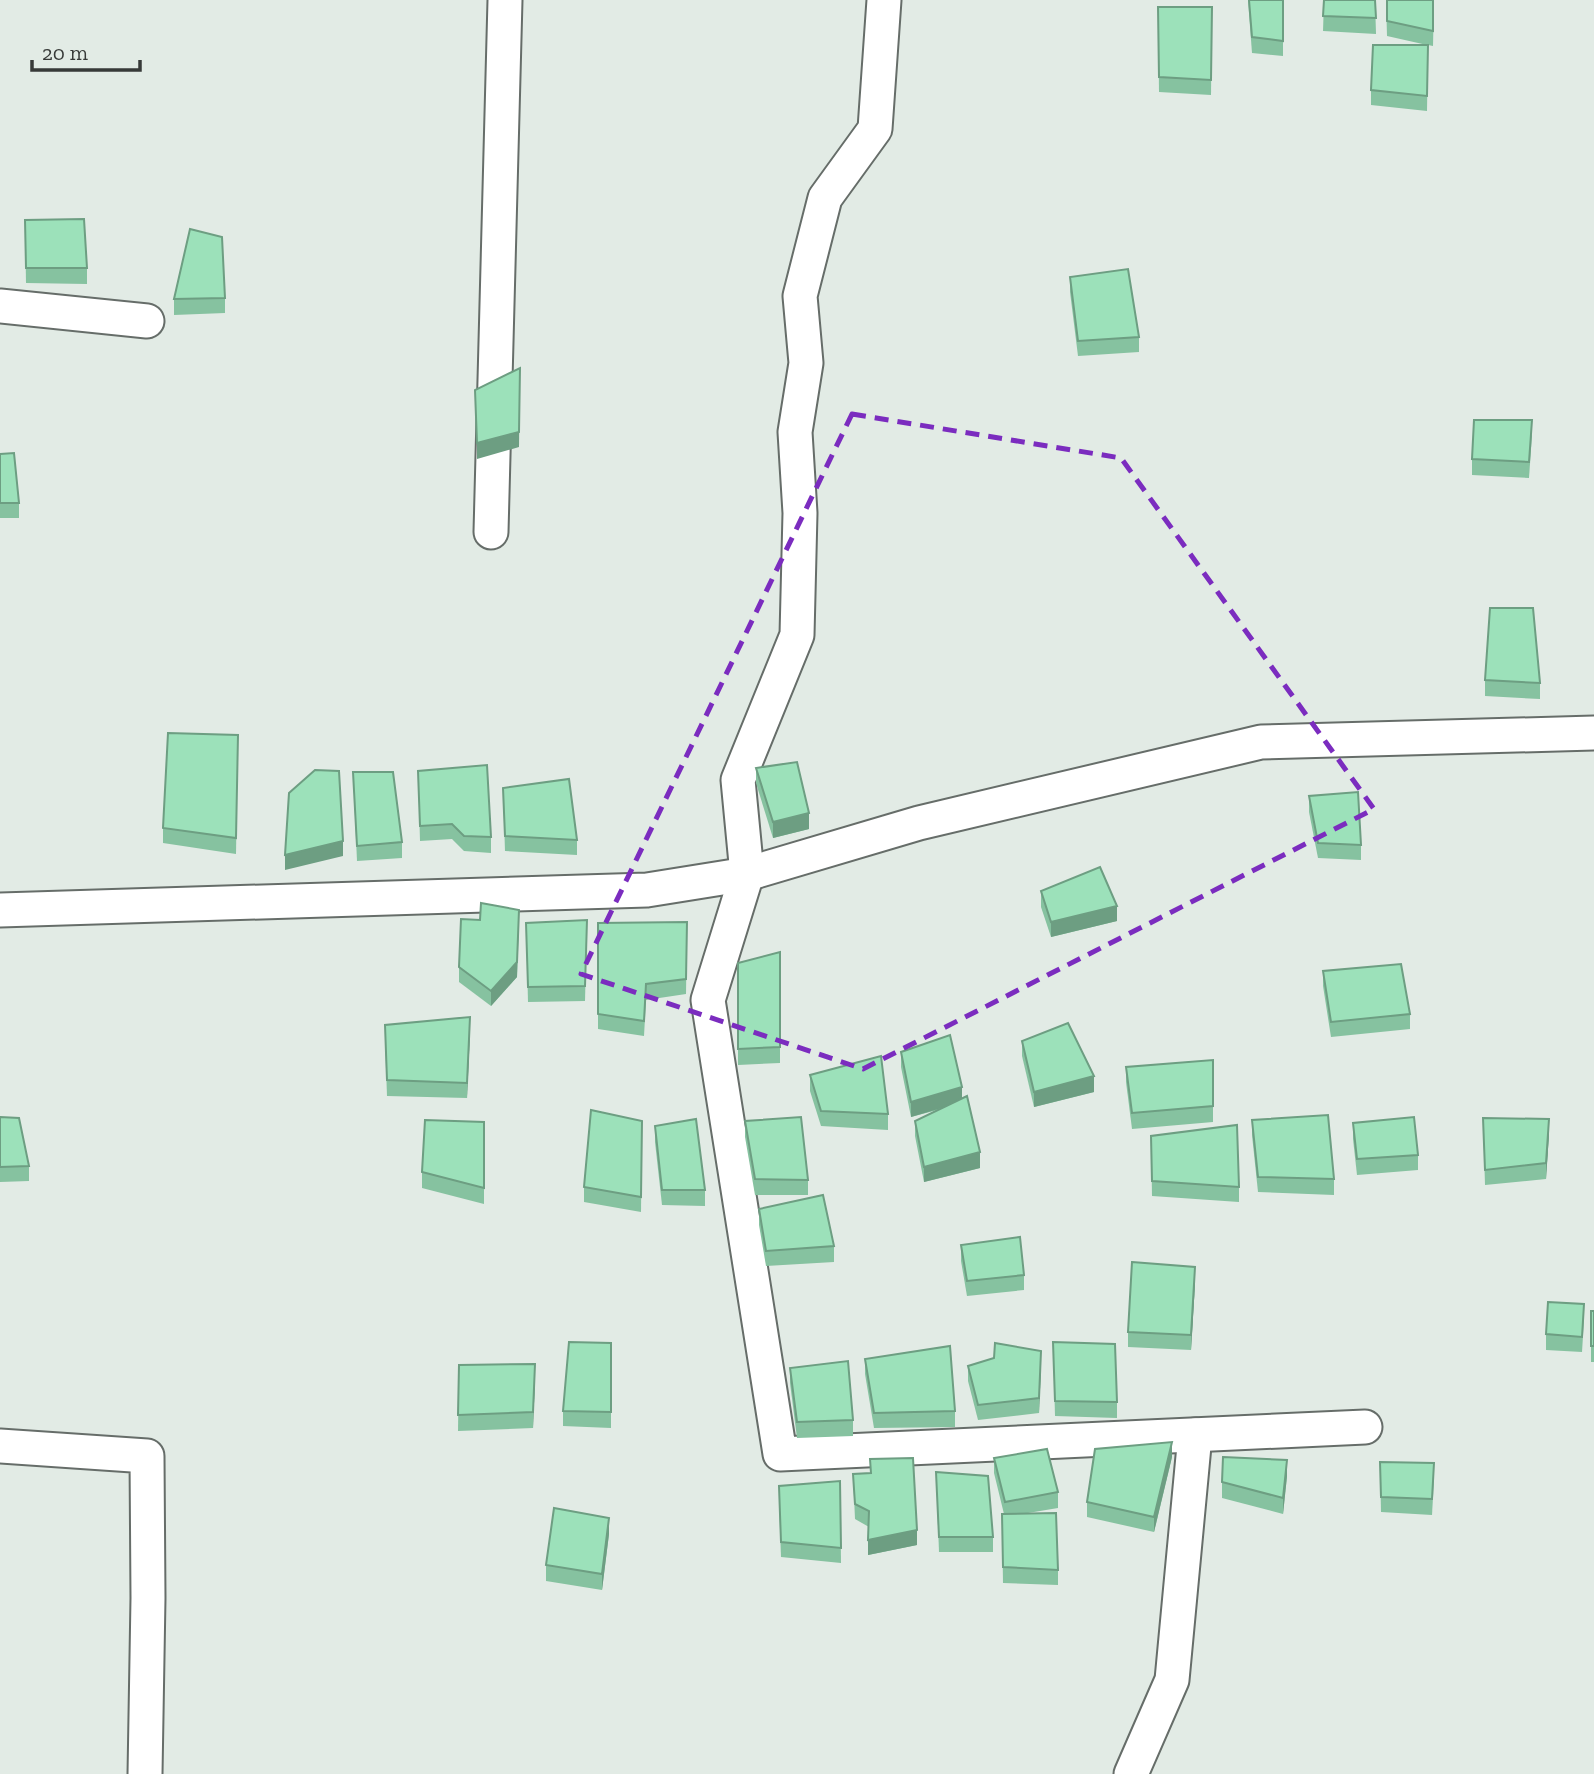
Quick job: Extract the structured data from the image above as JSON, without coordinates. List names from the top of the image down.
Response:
{
  "scale_bar": "20 m"
}
